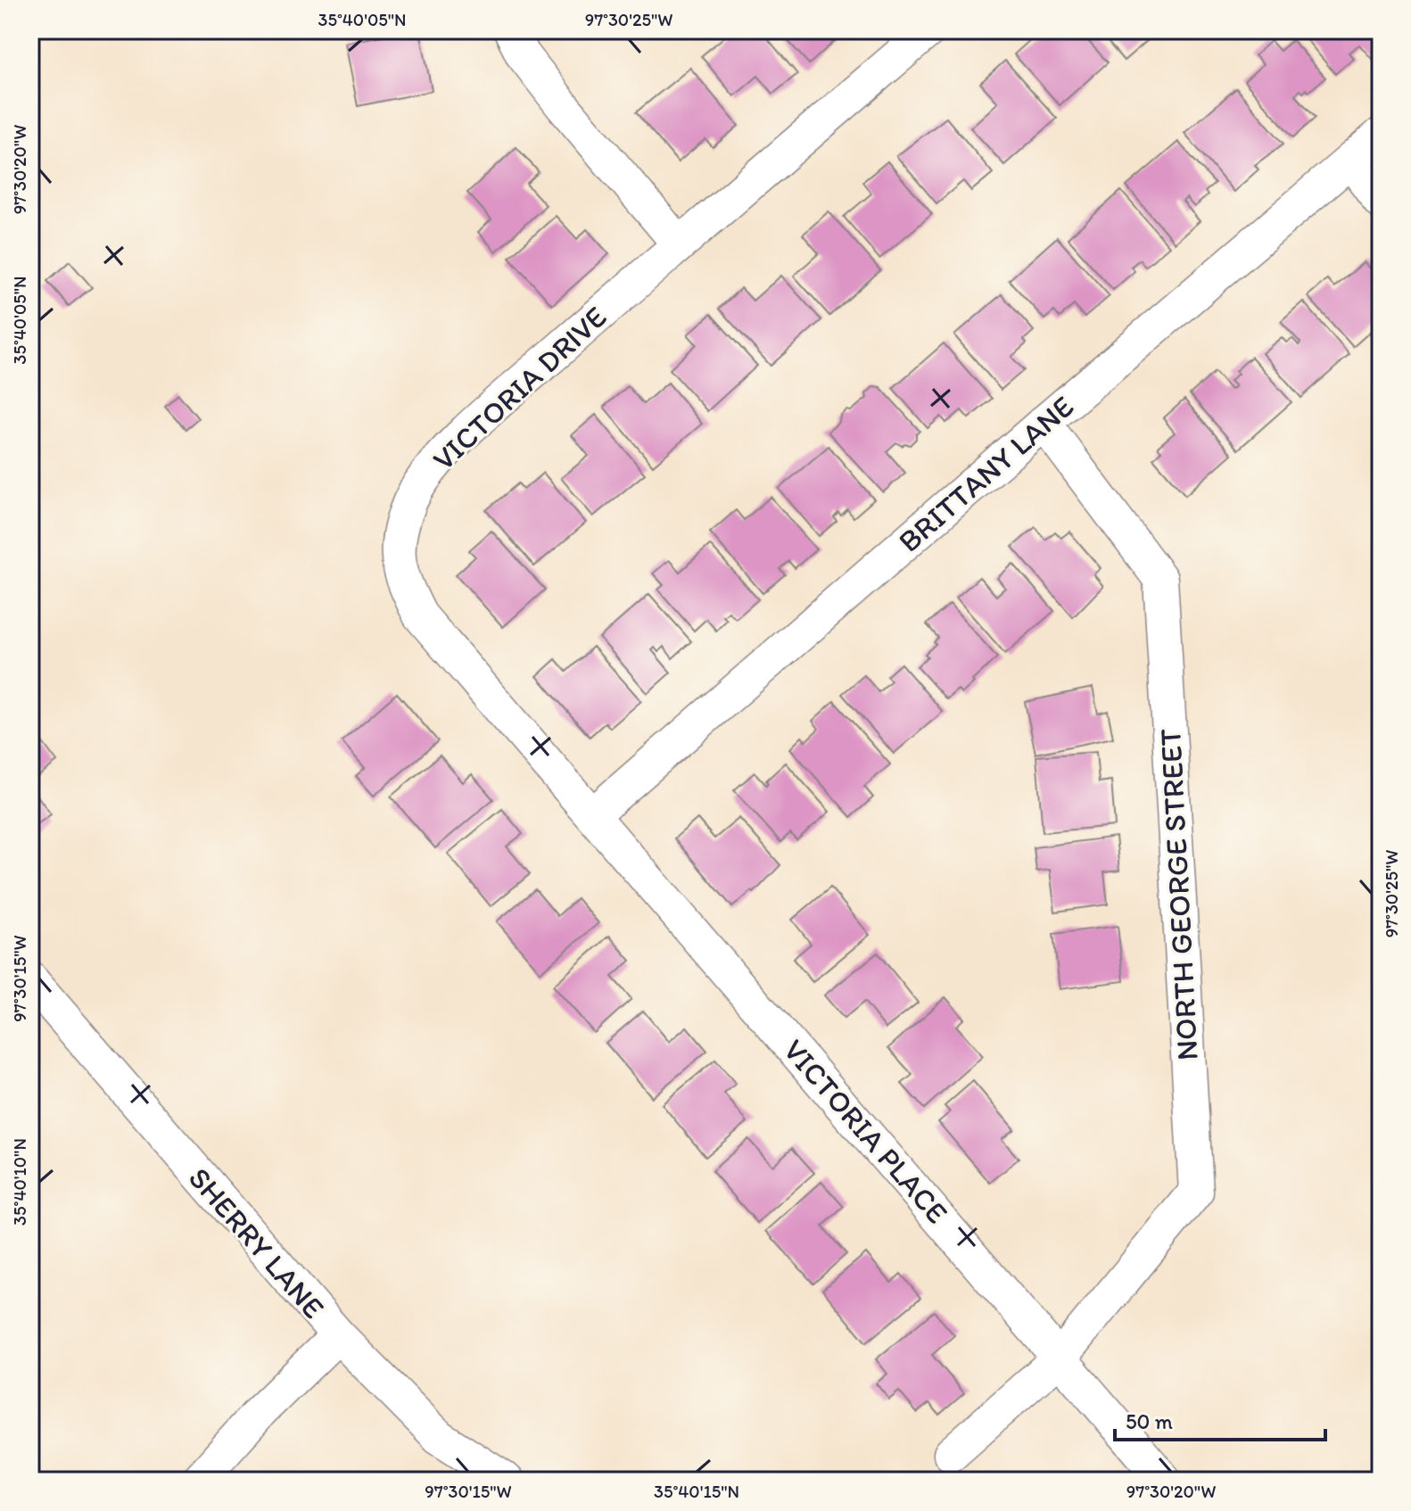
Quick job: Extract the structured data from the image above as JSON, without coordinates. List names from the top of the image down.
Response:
{
  "streets": {
    "street": [
      "VICTORIA DRIVE",
      "BRITTANY LANE",
      "NORTH GEORGE STREET",
      "VICTORIA PLACE",
      "SHERRY LANE"
    ]
  },
  "crossings": [
    ["VICTORIA DRIVE", "BRITTANY LANE"],
    ["VICTORIA DRIVE", "VICTORIA PLACE"],
    ["BRITTANY LANE", "NORTH GEORGE STREET"],
    ["BRITTANY LANE", "VICTORIA PLACE"],
    ["NORTH GEORGE STREET", "VICTORIA PLACE"]
  ],
  "scale_bar": "50 m",
  "coordinates": [
    "35°40'05\"N",
    "97°30'25\"W",
    "97°30'20\"W",
    "97°30'15\"W",
    "35°40'10\"N",
    "35°40'15\"N"
  ]
}
